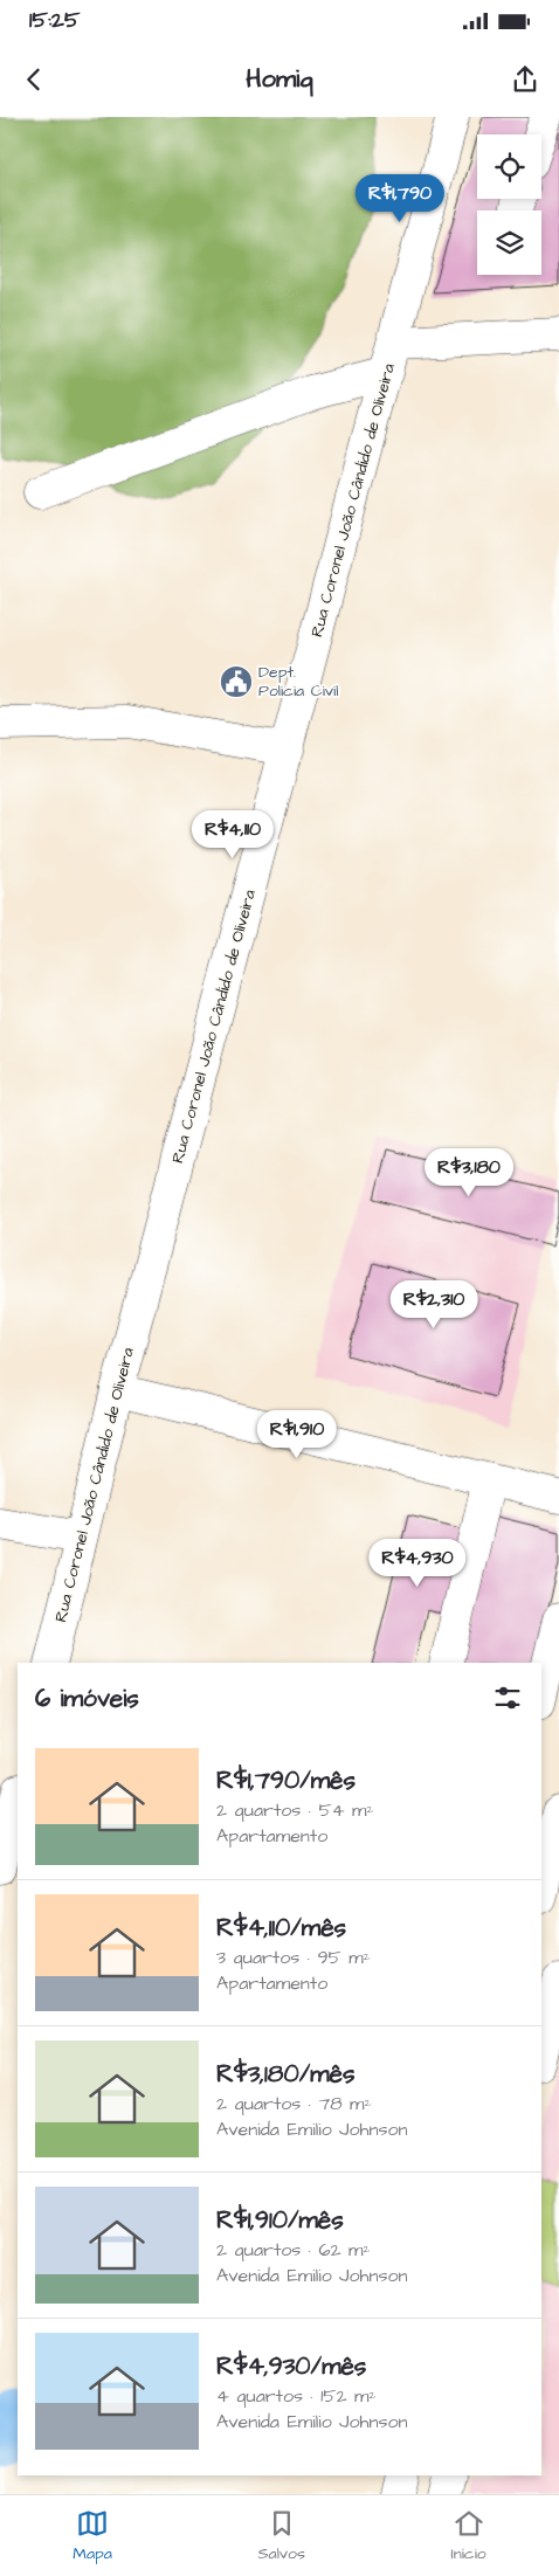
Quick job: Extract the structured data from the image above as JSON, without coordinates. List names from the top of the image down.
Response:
{
  "streets": {
    "street": ["Rua Coronel João Cândido de Oliveira"]
  },
  "places": {
    "public building": ["Dept. Policia Civil"]
  },
  "page": {
    "status": "15:25",
    "header": "Homiq",
    "price": [
      "R$1,790",
      "R$4,110",
      "R$3,180",
      "R$2,310",
      "R$1,910",
      "R$4,930"
    ],
    "heading": "6 imóveis",
    "list": [
      {
        "name": "R$1,790/mês",
        "note": "2 quartos · 54 m² · Apartamento"
      },
      {
        "name": "R$4,110/mês",
        "note": "3 quartos · 95 m² · Apartamento"
      },
      {
        "name": "R$3,180/mês",
        "note": "2 quartos · 78 m² · Avenida Emilio Johnson"
      },
      {
        "name": "R$1,910/mês",
        "note": "2 quartos · 62 m² · Avenida Emilio Johnson"
      },
      {
        "name": "R$4,930/mês",
        "note": "4 quartos · 152 m² · Avenida Emilio Johnson"
      }
    ],
    "tabs": ["Mapa", "Salvos", "Início"]
  }
}
